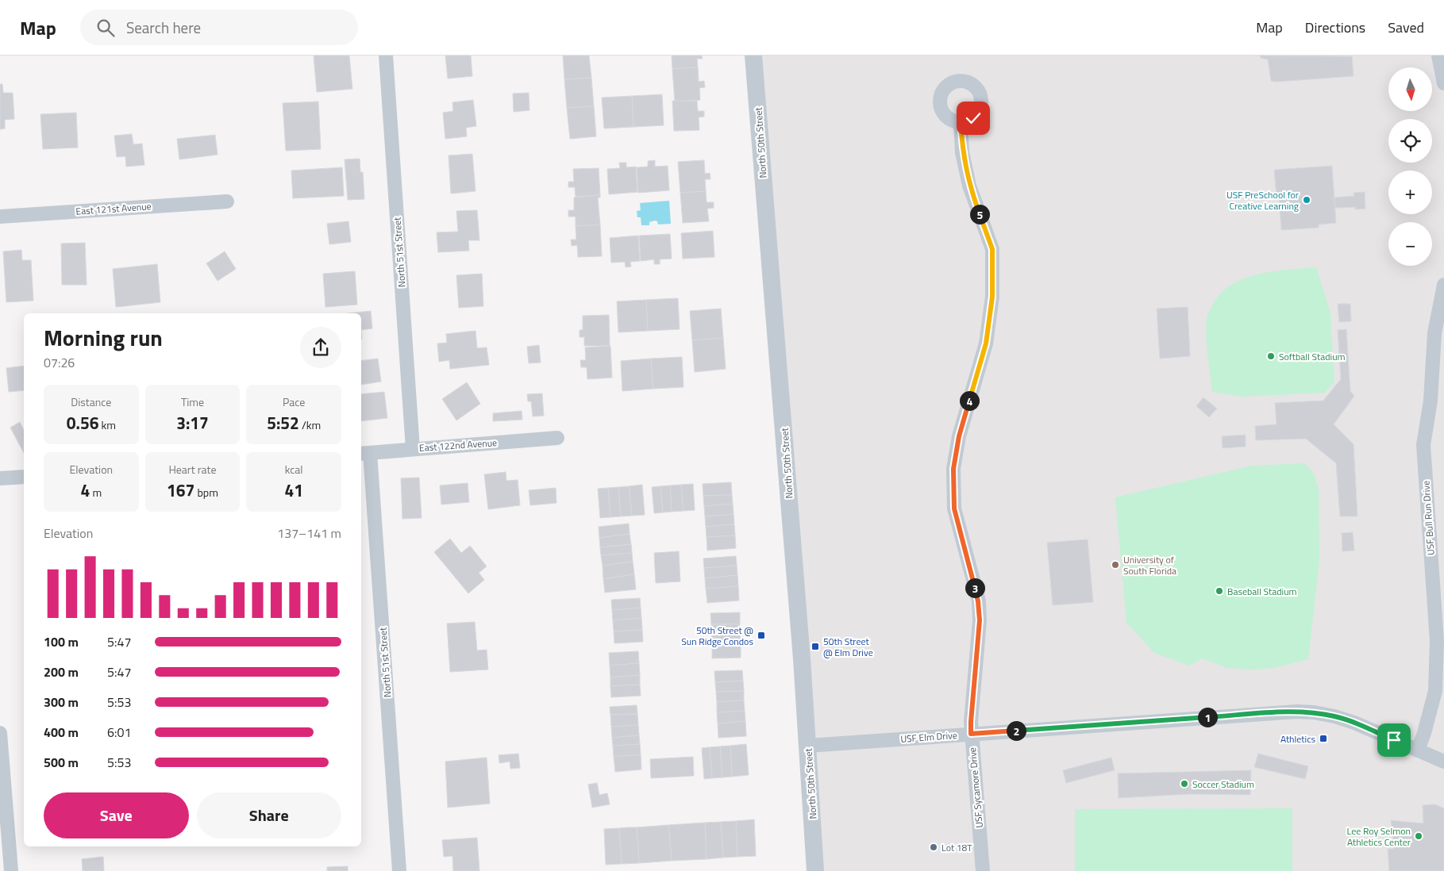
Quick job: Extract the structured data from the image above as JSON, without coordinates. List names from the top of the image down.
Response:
{
  "streets": {
    "street": [
      "North 50th Street",
      "East 121st Avenue",
      "North 51st Street",
      "East 122nd Avenue",
      "USF Bull Run Drive",
      "USF Elm Drive",
      "USF Sycamore Drive"
    ]
  },
  "crossings": [
    ["North 50th Street", "USF Elm Drive"],
    ["North 51st Street", "East 122nd Avenue"],
    ["USF Bull Run Drive", "USF Elm Drive"],
    ["USF Elm Drive", "USF Sycamore Drive"]
  ],
  "places": {
    "other": [
      "USF PreSchool for Creative Learning",
      "Softball Stadium",
      "University of South Florida",
      "Baseball Stadium",
      "Soccer Stadium",
      "Lee Roy Selmon Athletics Center",
      "Lot 18T"
    ],
    "transit": ["50th Street @ Sun Ridge Condos", "50th Street @ Elm Drive", "Athletics"]
  },
  "north": "bottom",
  "page": {
    "header": "Map",
    "search": "Search here",
    "nav": ["Map", "Directions", "Saved"],
    "map_buttons": ["+", "−"],
    "pins": [
      "5",
      "4",
      "3",
      "1",
      "2"
    ],
    "heading": ["Morning run", "07:26"],
    "stats": [
      ["Distance", "0.56 km"],
      ["Time", "3:17"],
      ["Pace", "5:52 /km"],
      ["Elevation", "4 m"],
      ["Heart rate", "167 bpm"],
      ["kcal", "41"]
    ],
    "chart": ["Elevation", "137–141 m"],
    "list": [
      {
        "name": "100 m",
        "note": "5:47"
      },
      {
        "name": "200 m",
        "note": "5:47"
      },
      {
        "name": "300 m",
        "note": "5:53"
      },
      {
        "name": "400 m",
        "note": "6:01"
      },
      {
        "name": "500 m",
        "note": "5:53"
      }
    ],
    "buttons": ["Save", "Share"]
  }
}
